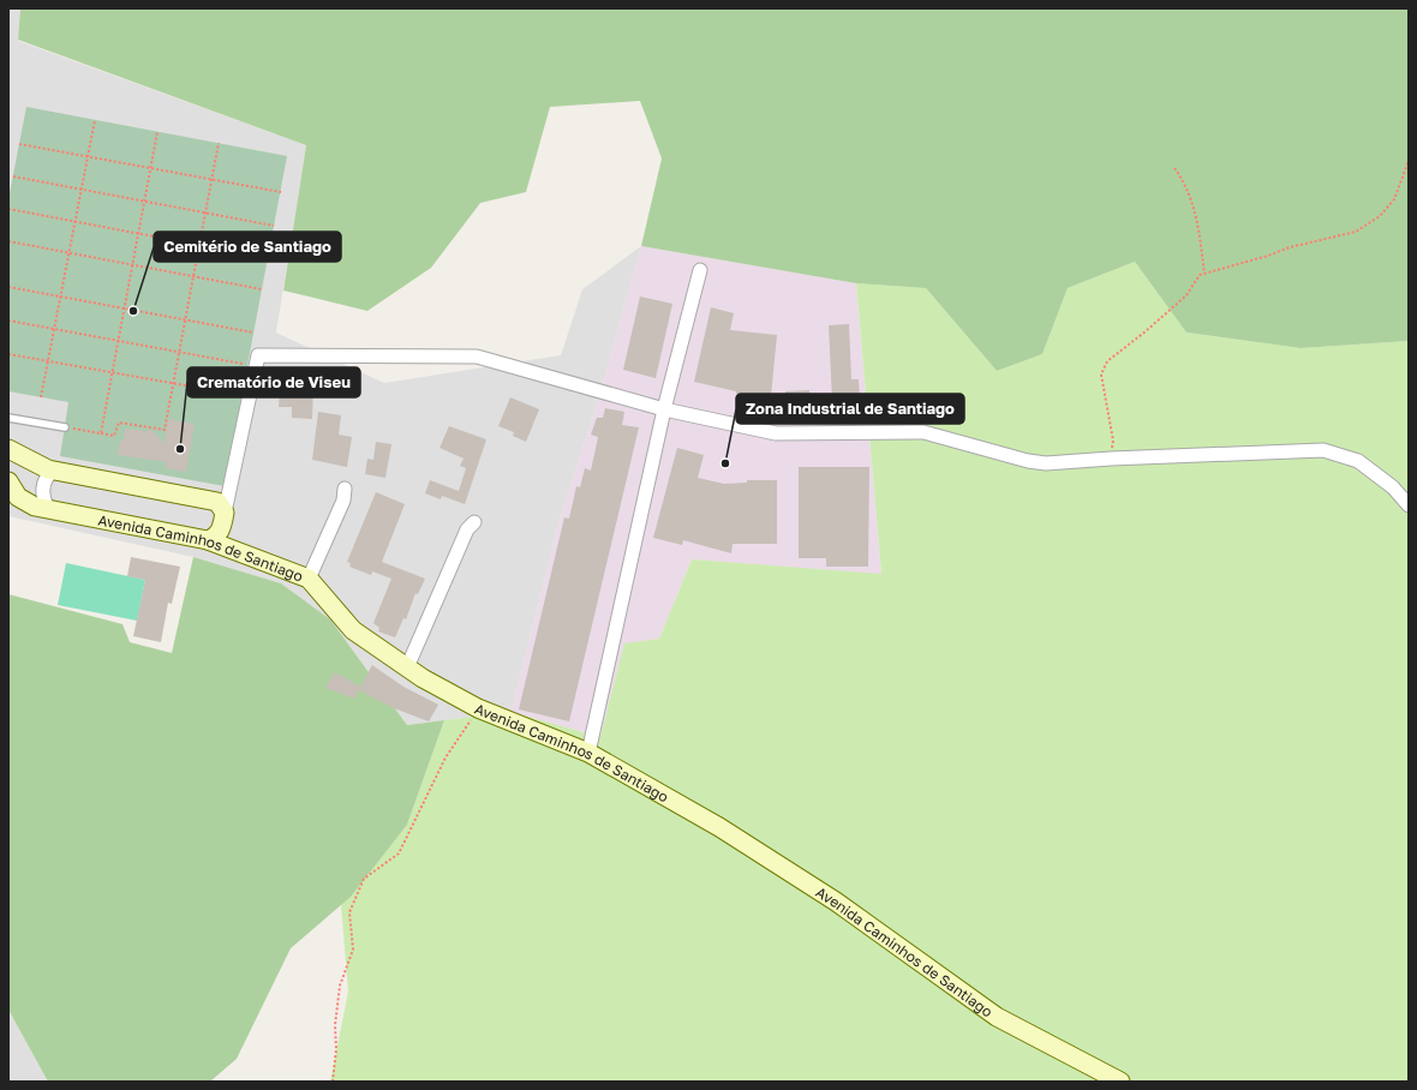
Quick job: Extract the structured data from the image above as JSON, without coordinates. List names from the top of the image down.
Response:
{
  "streets": {
    "street": ["Avenida Caminhos de Santiago"]
  },
  "places": ["Cemitério de Santiago", "Crematório de Viseu", "Zona Industrial de Santiago"]
}
